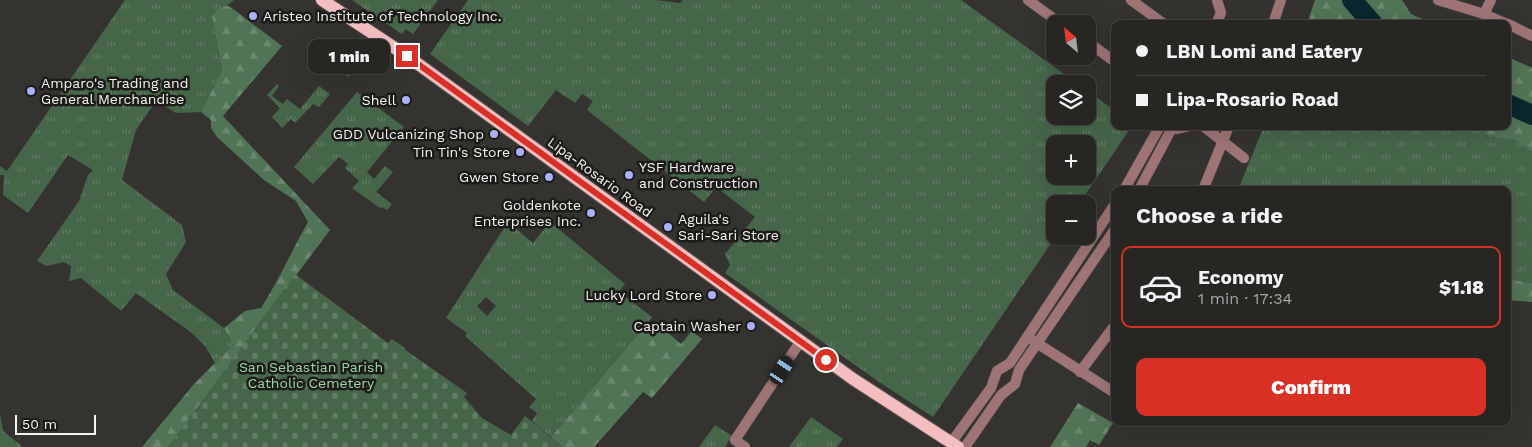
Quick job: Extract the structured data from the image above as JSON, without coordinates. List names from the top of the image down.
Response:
{
  "streets": {
    "main road": ["Lipa-Rosario Road"]
  },
  "parks": ["San Sebastian Parish Catholic Cemetery"],
  "places": [
    "Aristeo Institute of Technology Inc.",
    "Amparo's Trading and General Merchandise",
    "Shell",
    "GDD Vulcanizing Shop",
    "Tin Tin's Store",
    "YSF Hardware and Construction",
    "Gwen Store",
    "Goldenkote Enterprises Inc.",
    "Aguila's Sari-Sari Store",
    "Lucky Lord Store",
    "Captain Washer"
  ],
  "scale_bar": "50 m",
  "north": "top left",
  "page": {
    "map_buttons": ["+", "−"],
    "banner": ["LBN Lomi and Eatery", "Lipa-Rosario Road"],
    "bubble": "1 min",
    "heading": "Choose a ride",
    "list": [
      {
        "name": "Economy",
        "note": "1 min · 17:34",
        "value": "$1.18"
      }
    ],
    "buttons": "Confirm",
    "scale": "50 m"
  }
}
